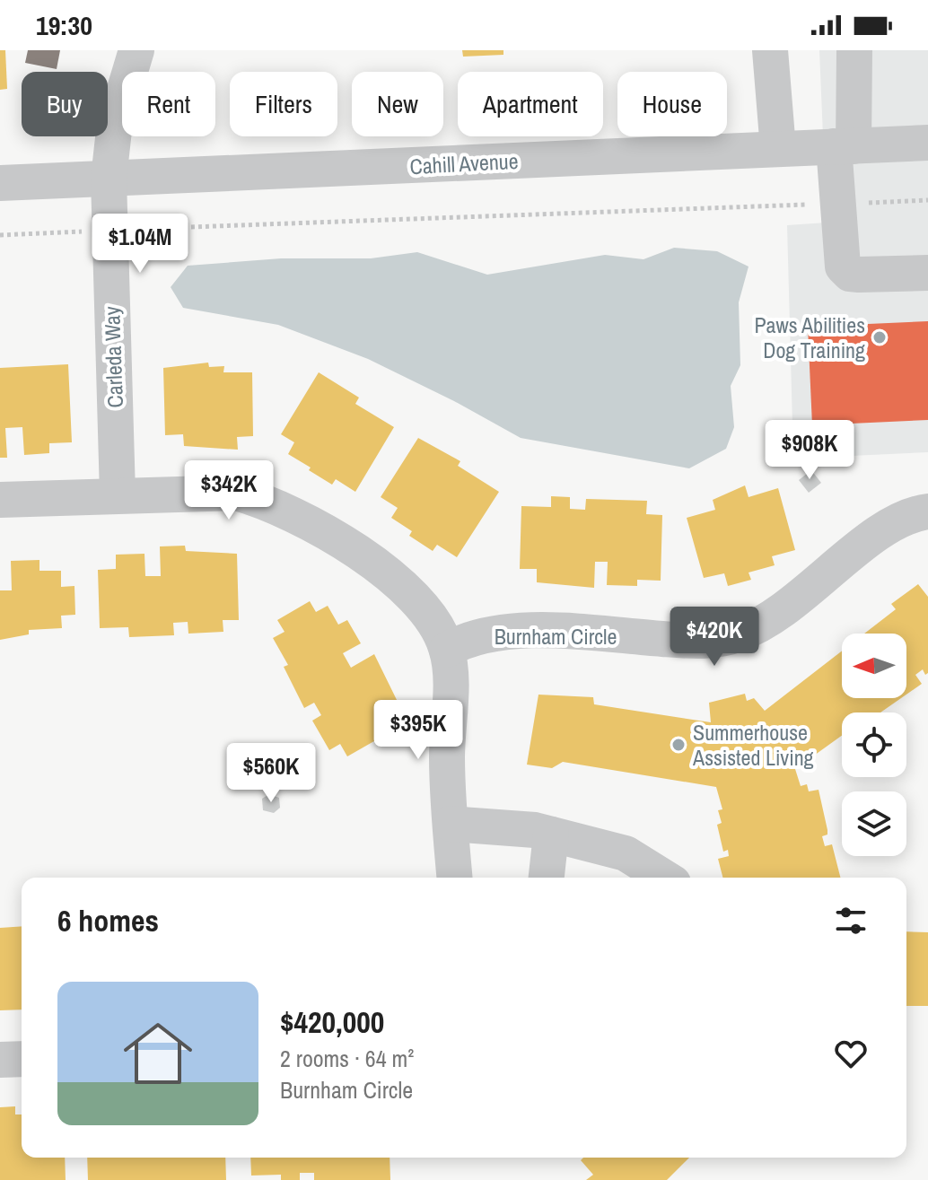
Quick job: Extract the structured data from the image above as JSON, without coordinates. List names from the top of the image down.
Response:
{
  "streets": {
    "street": ["Cahill Avenue", "Carleda Way", "Burnham Circle"]
  },
  "crossings": [
    ["Cahill Avenue", "Carleda Way"]
  ],
  "places": ["Paws Abilities Dog Training", "Summerhouse Assisted Living"],
  "north": "left",
  "page": {
    "status": "19:30",
    "chip": [
      "Buy",
      "Rent",
      "Filters",
      "New",
      "Apartment",
      "House"
    ],
    "price": [
      "$1.04M",
      "$908K",
      "$342K",
      "$420K",
      "$395K",
      "$560K"
    ],
    "heading": "6 homes",
    "list": [
      {
        "name": "$420,000",
        "note": "2 rooms · 64 m² · Burnham Circle"
      }
    ]
  }
}
